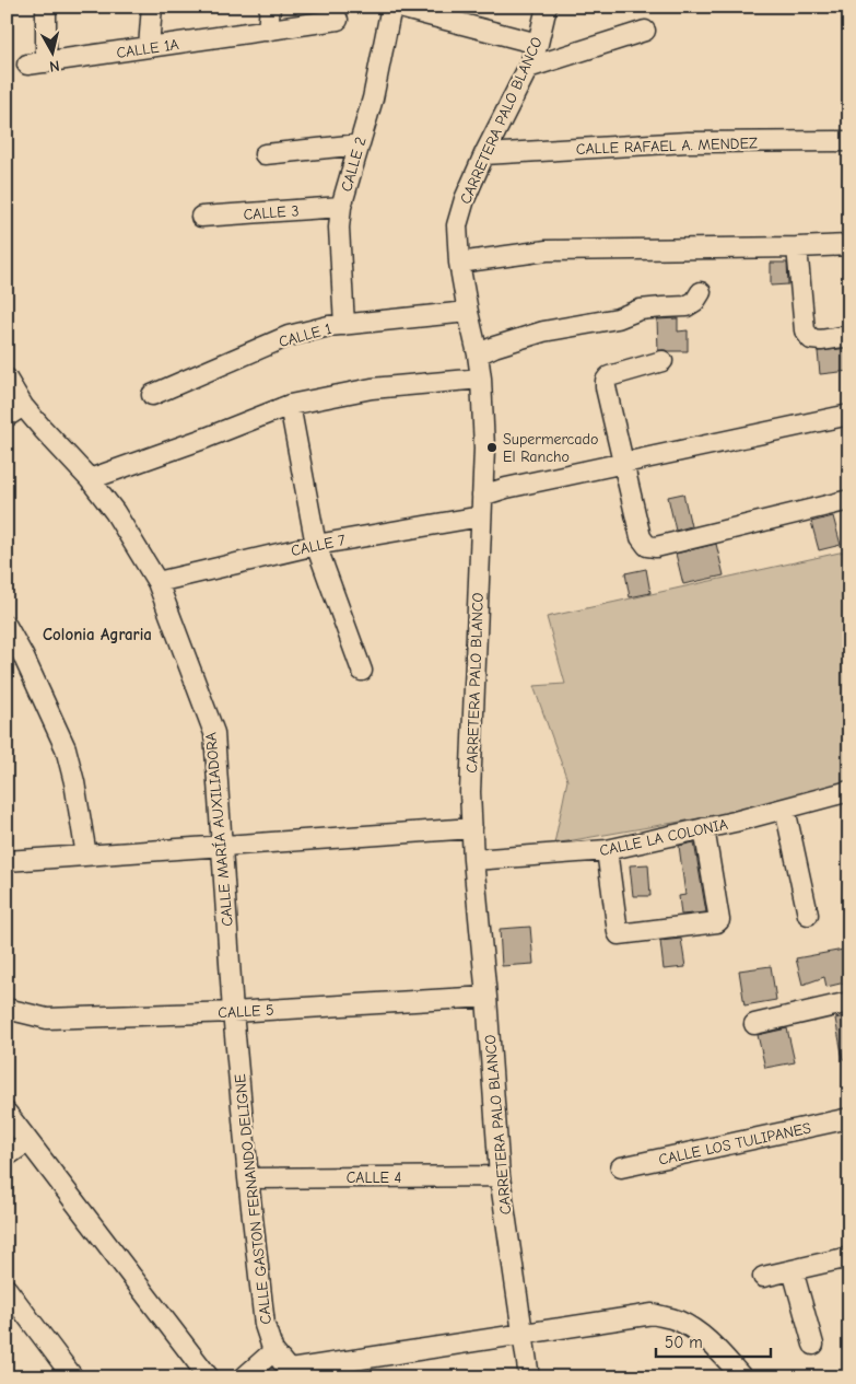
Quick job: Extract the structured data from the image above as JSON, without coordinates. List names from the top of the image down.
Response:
{
  "streets": {
    "street": [
      "CALLE 1A",
      "CARRETERA PALO BLANCO",
      "CALLE RAFAEL A. MENDEZ",
      "CALLE 2",
      "CALLE 3",
      "CALLE 1",
      "CALLE 7",
      "CALLE MARÍA AUXILIADORA",
      "CALLE LA COLONIA",
      "CALLE 5",
      "CALLE LOS TULIPANES",
      "CALLE 4",
      "CALLE GASTON FERNANDO DELIGNE"
    ]
  },
  "crossings": [
    ["CARRETERA PALO BLANCO", "CALLE RAFAEL A. MENDEZ"],
    ["CARRETERA PALO BLANCO", "CALLE 1"],
    ["CARRETERA PALO BLANCO", "CALLE 7"],
    ["CARRETERA PALO BLANCO", "CALLE LA COLONIA"],
    ["CARRETERA PALO BLANCO", "CALLE 5"],
    ["CARRETERA PALO BLANCO", "CALLE 4"],
    ["CALLE 2", "CALLE 3"],
    ["CALLE 2", "CALLE 1"],
    ["CALLE 7", "CALLE MARÍA AUXILIADORA"],
    ["CALLE MARÍA AUXILIADORA", "CALLE 5"],
    ["CALLE MARÍA AUXILIADORA", "CALLE GASTON FERNANDO DELIGNE"],
    ["CALLE 5", "CALLE GASTON FERNANDO DELIGNE"],
    ["CALLE 4", "CALLE GASTON FERNANDO DELIGNE"]
  ],
  "districts": ["Colonia Agraria"],
  "places": ["Supermercado El Rancho"],
  "scale_bar": "50 m",
  "north": "bottom"
}
